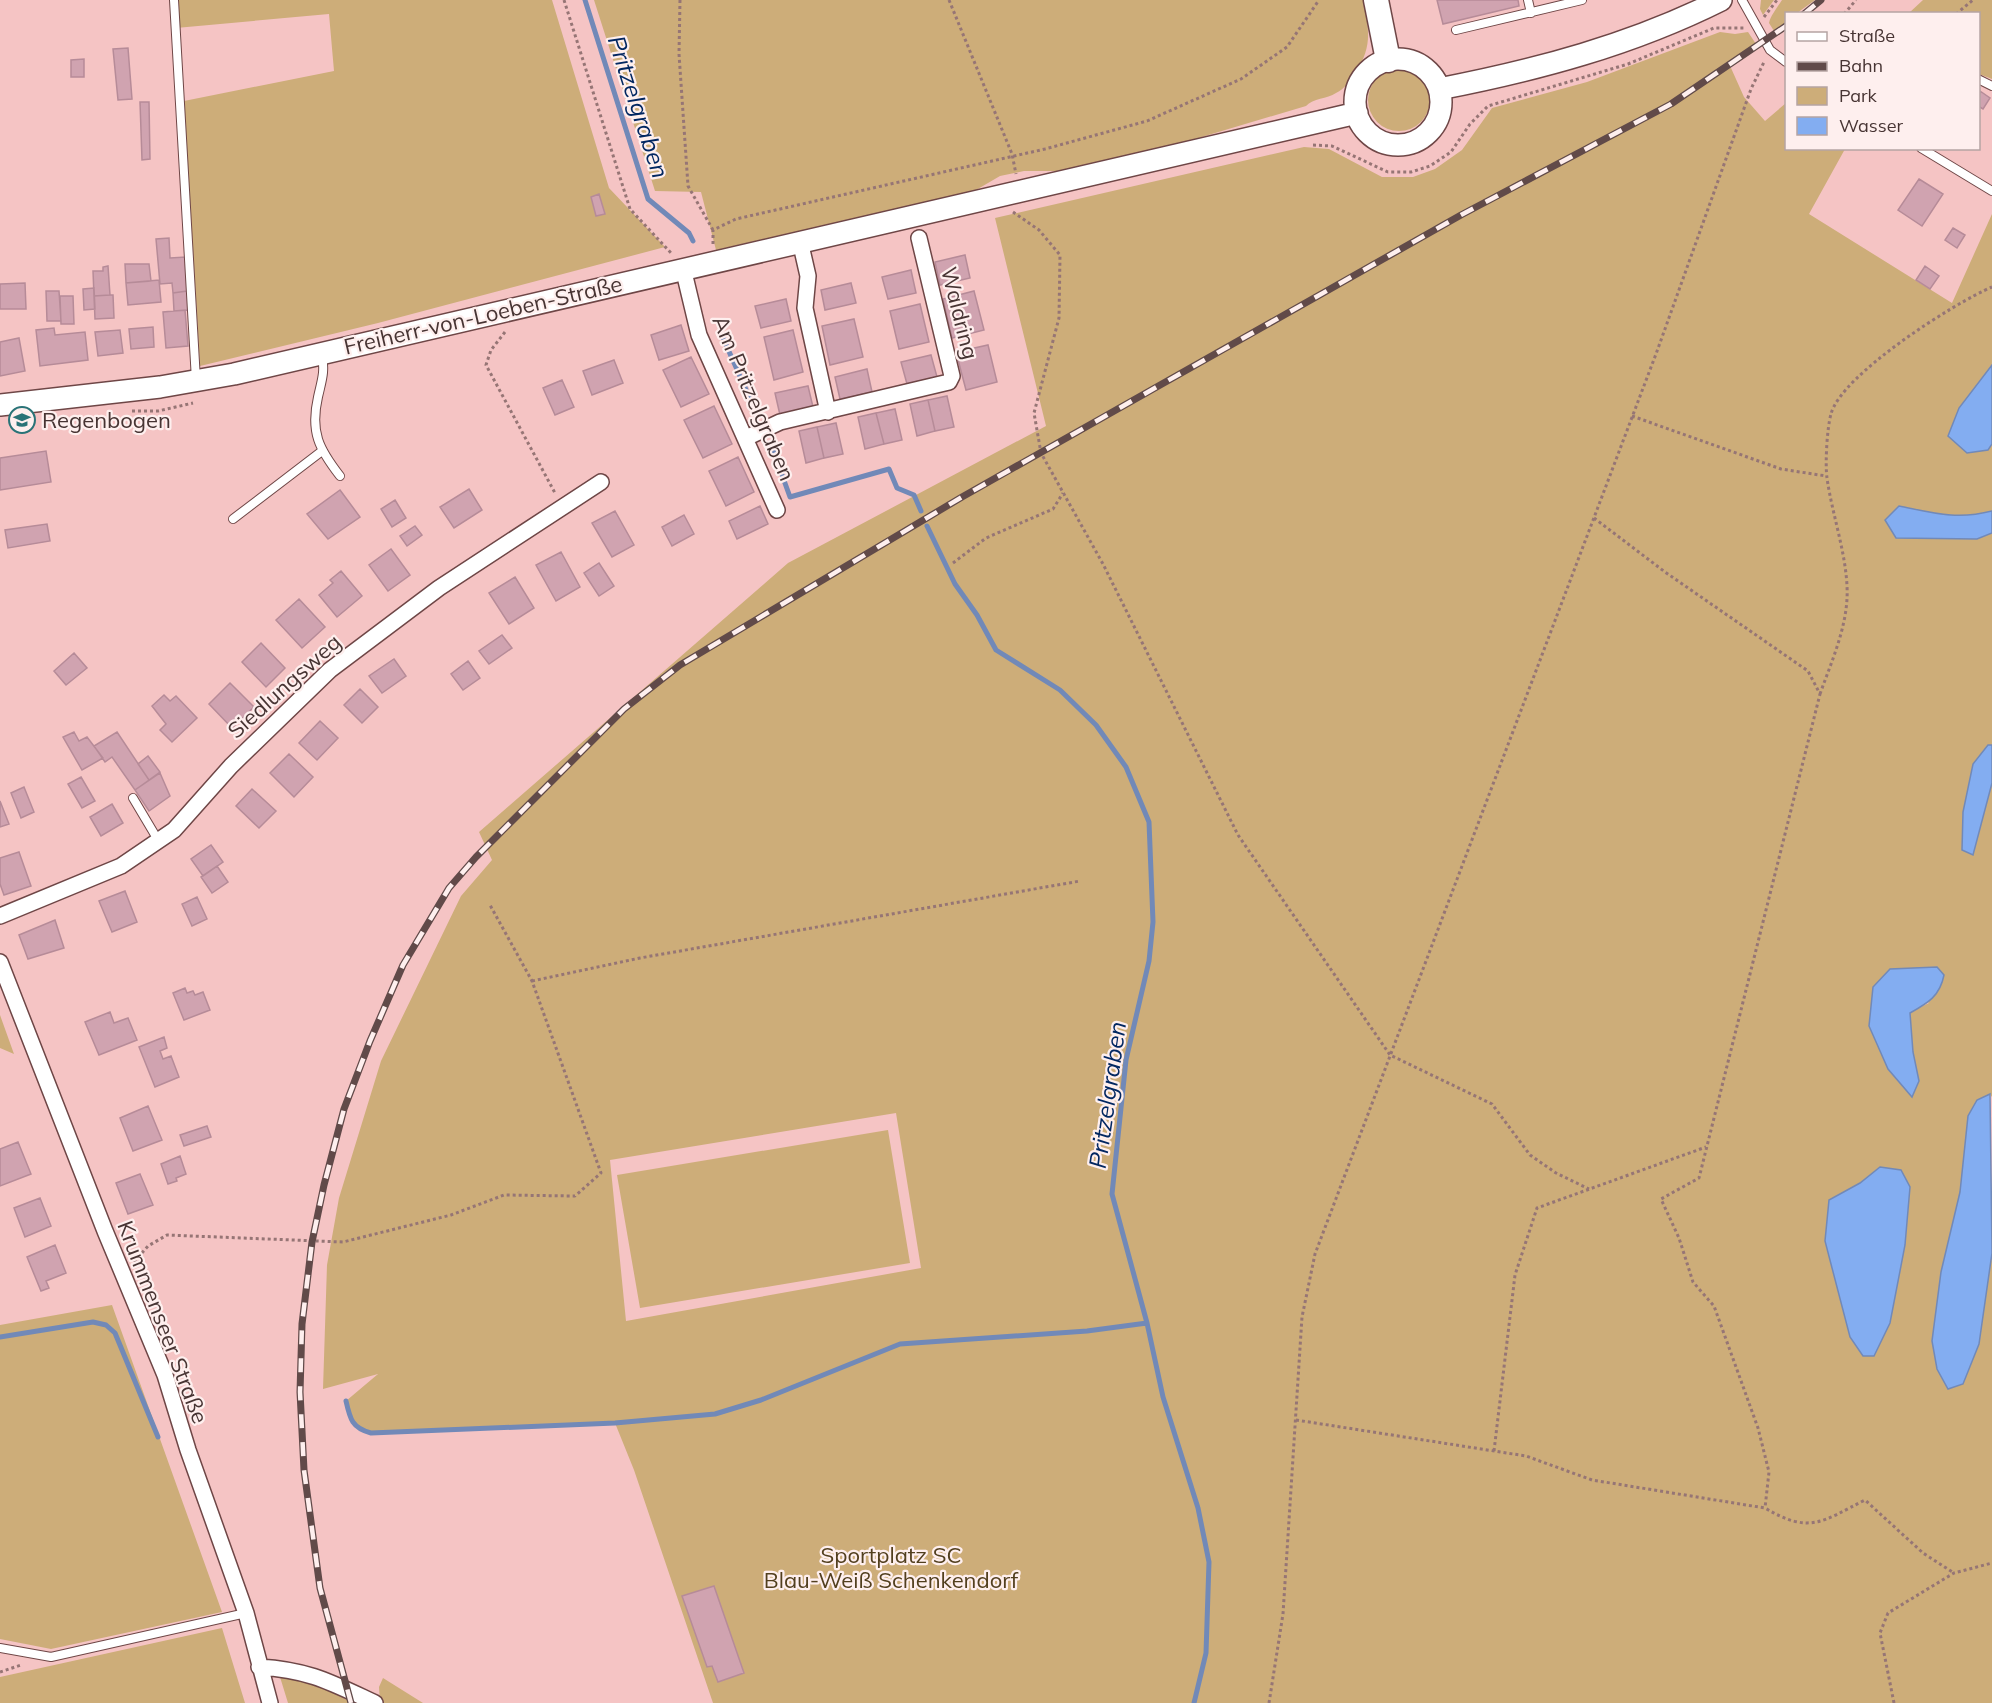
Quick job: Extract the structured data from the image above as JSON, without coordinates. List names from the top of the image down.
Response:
{
  "streets": {
    "main road": ["Freiherr-von-Loeben-Straße"],
    "street": [
      "Waldring",
      "Am Pritzelgraben",
      "Siedlungsweg",
      "Krummenseer Straße"
    ]
  },
  "crossings": [
    ["Waldring", "Am Pritzelgraben"],
    ["Freiherr-von-Loeben-Straße", "Am Pritzelgraben"]
  ],
  "water": ["Pritzelgraben"],
  "parks": ["Sportplatz SC Blau-Weiß Schenkendorf"],
  "places": {
    "school or university": ["Regenbogen"]
  },
  "legend": [
    "Straße",
    "Bahn",
    "Park",
    "Wasser"
  ]
}
